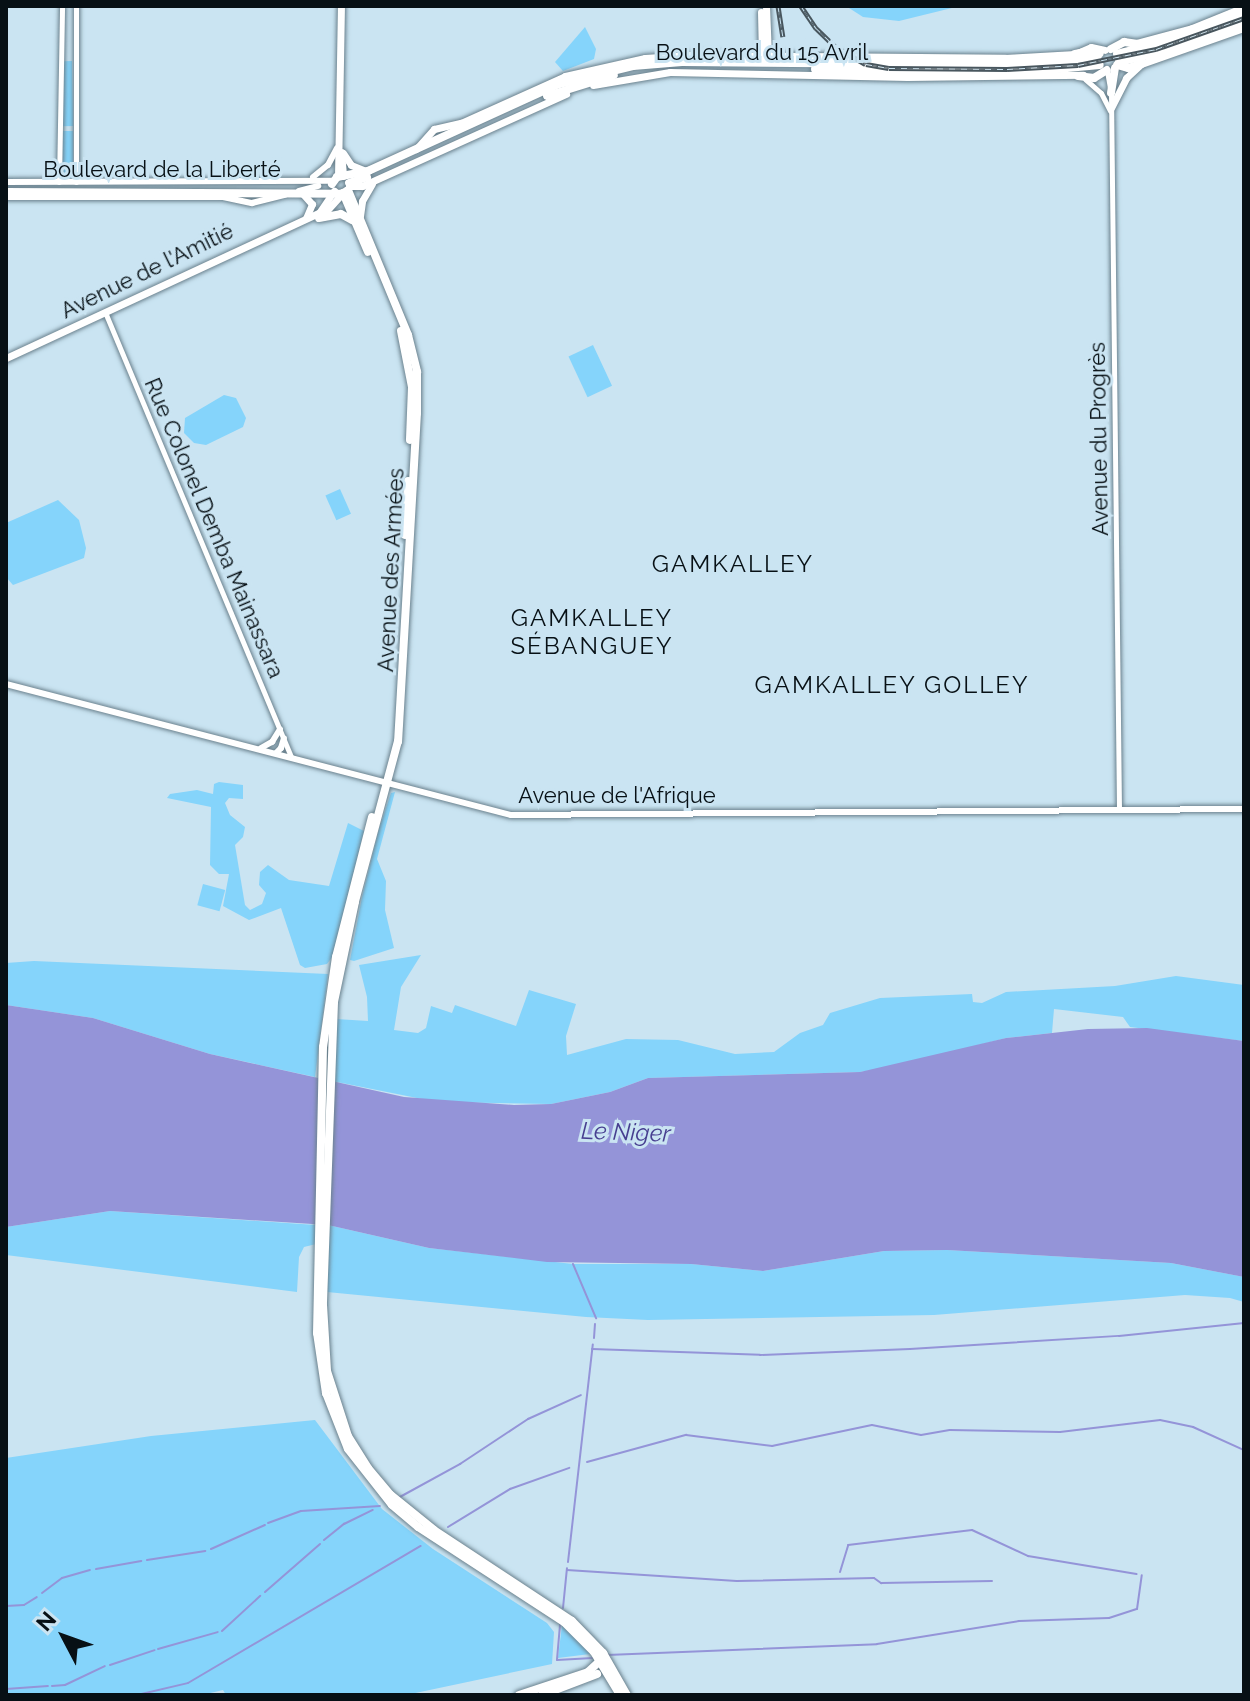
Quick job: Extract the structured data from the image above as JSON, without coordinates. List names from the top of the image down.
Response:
{
  "streets": {
    "highway": ["Boulevard du 15 Avril", "Boulevard de la Liberté", "Avenue des Armées"],
    "main road": ["Avenue de l'Amitié", "Avenue de l'Afrique"],
    "street": ["Avenue du Progrès", "Rue Colonel Demba Mainassara"]
  },
  "crossings": [
    ["Boulevard du 15 Avril", "Boulevard de la Liberté"],
    ["Boulevard du 15 Avril", "Avenue de l'Amitié"],
    ["Boulevard du 15 Avril", "Avenue des Armées"],
    ["Boulevard de la Liberté", "Avenue de l'Amitié"],
    ["Boulevard de la Liberté", "Avenue des Armées"],
    ["Avenue de l'Amitié", "Rue Colonel Demba Mainassara"],
    ["Avenue de l'Amitié", "Avenue des Armées"],
    ["Avenue du Progrès", "Avenue de l'Afrique"],
    ["Rue Colonel Demba Mainassara", "Avenue de l'Afrique"],
    ["Avenue des Armées", "Avenue de l'Afrique"]
  ],
  "districts": ["GAMKALLEY", "GAMKALLEY SÉBANGUEY", "GAMKALLEY GOLLEY"],
  "water": ["Le Niger"],
  "north": "top left"
}
